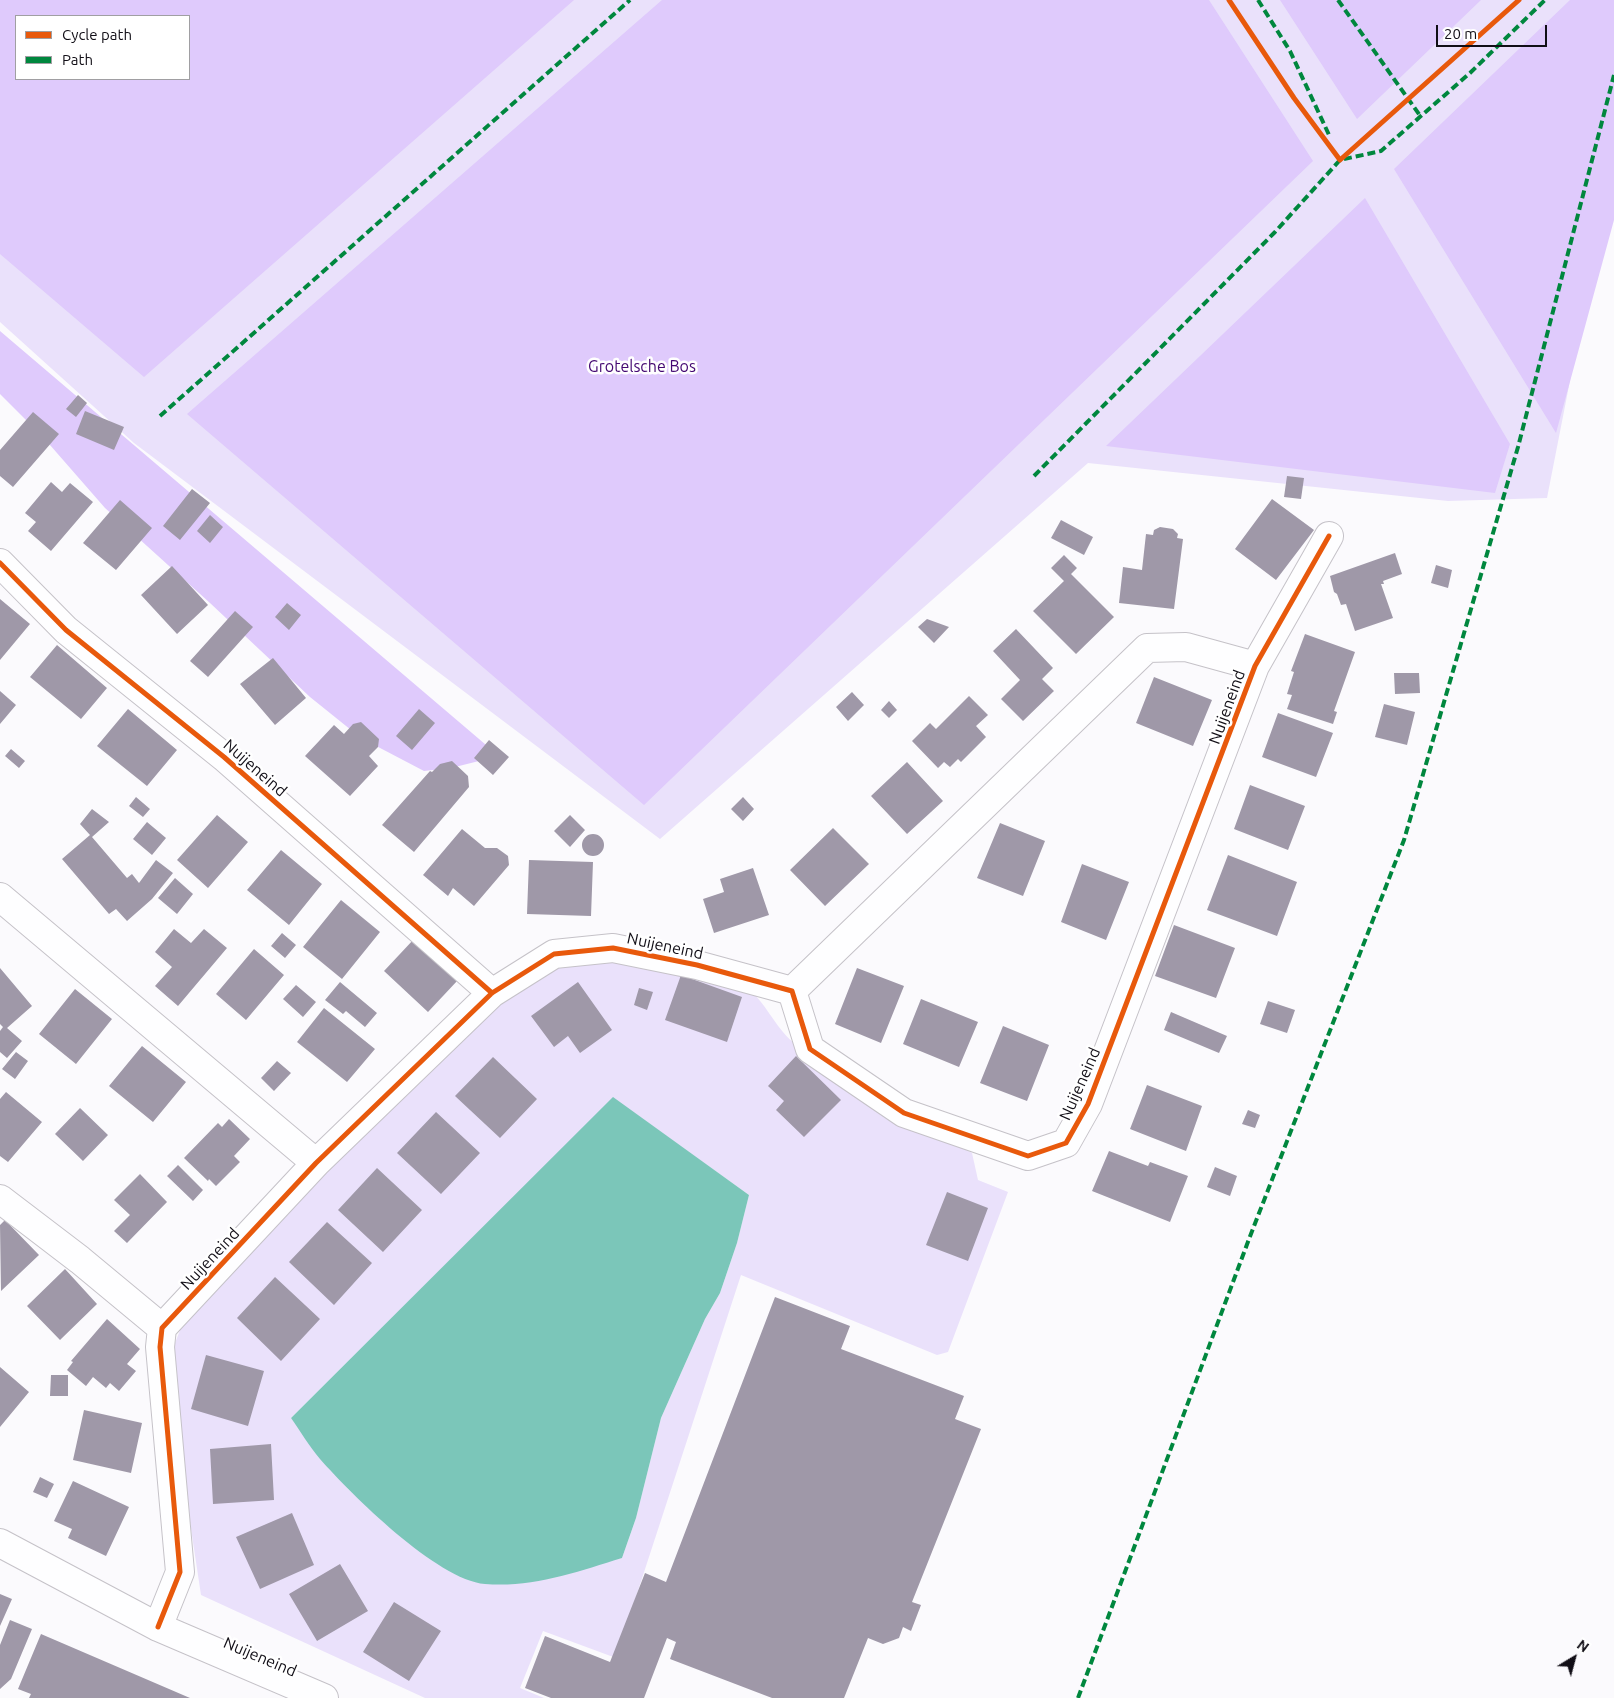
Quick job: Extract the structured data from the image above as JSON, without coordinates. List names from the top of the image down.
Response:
{
  "streets": {
    "street": ["Nuijeneind"]
  },
  "parks": ["Grotelsche Bos"],
  "legend": ["Cycle path", "Path"],
  "scale_bar": "20 m",
  "north": "top right"
}
